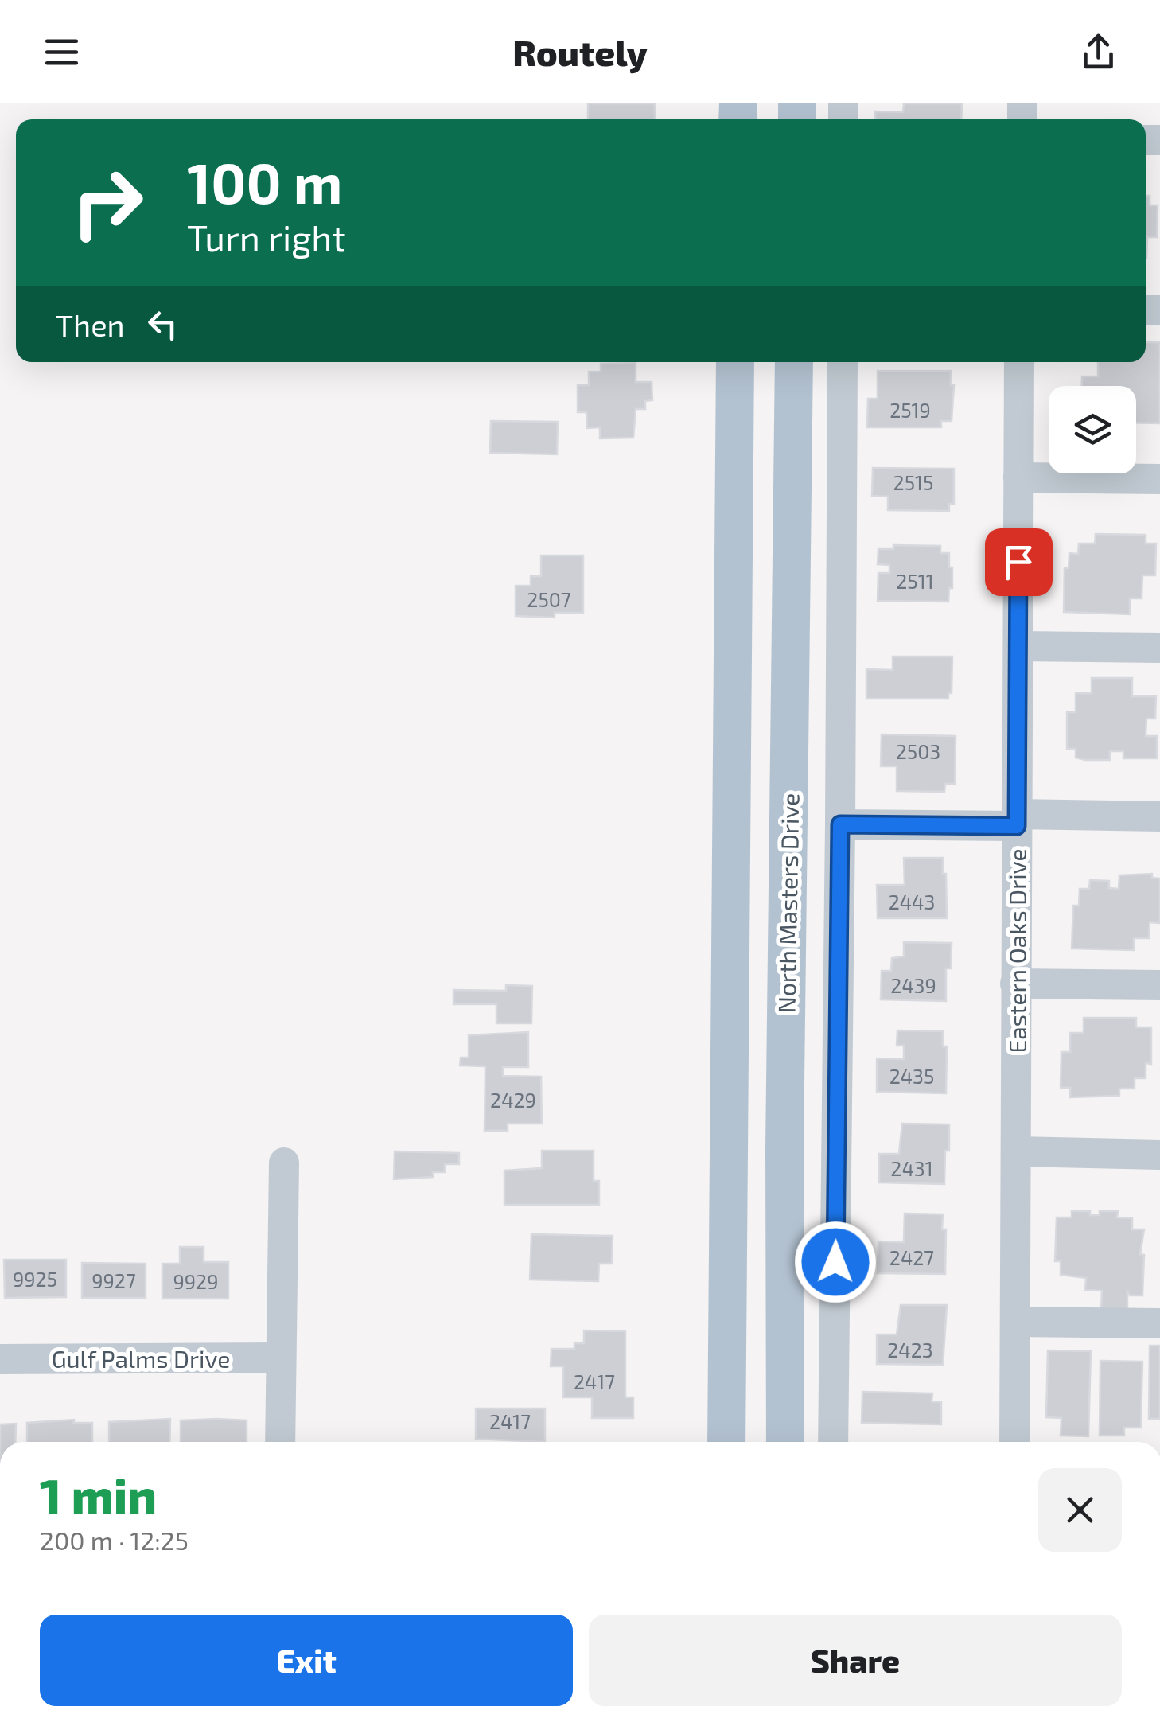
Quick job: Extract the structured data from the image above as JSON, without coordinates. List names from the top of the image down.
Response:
{
  "streets": {
    "main road": ["North Masters Drive"],
    "street": ["Eastern Oaks Drive", "Gulf Palms Drive"]
  },
  "house_numbers": [
    "2519",
    "2515",
    "2511",
    "2507",
    "2503",
    "2443",
    "2439",
    "2435",
    "2429",
    "2431",
    "2427",
    "9925",
    "9927",
    "9929",
    "2423",
    "2417",
    "2417"
  ],
  "page": {
    "header": "Routely",
    "turn": ["100 m", "Turn right"],
    "then": "Then",
    "heading": ["1 min", "200 m · 12:25"],
    "buttons": ["Exit", "Share"]
  }
}
